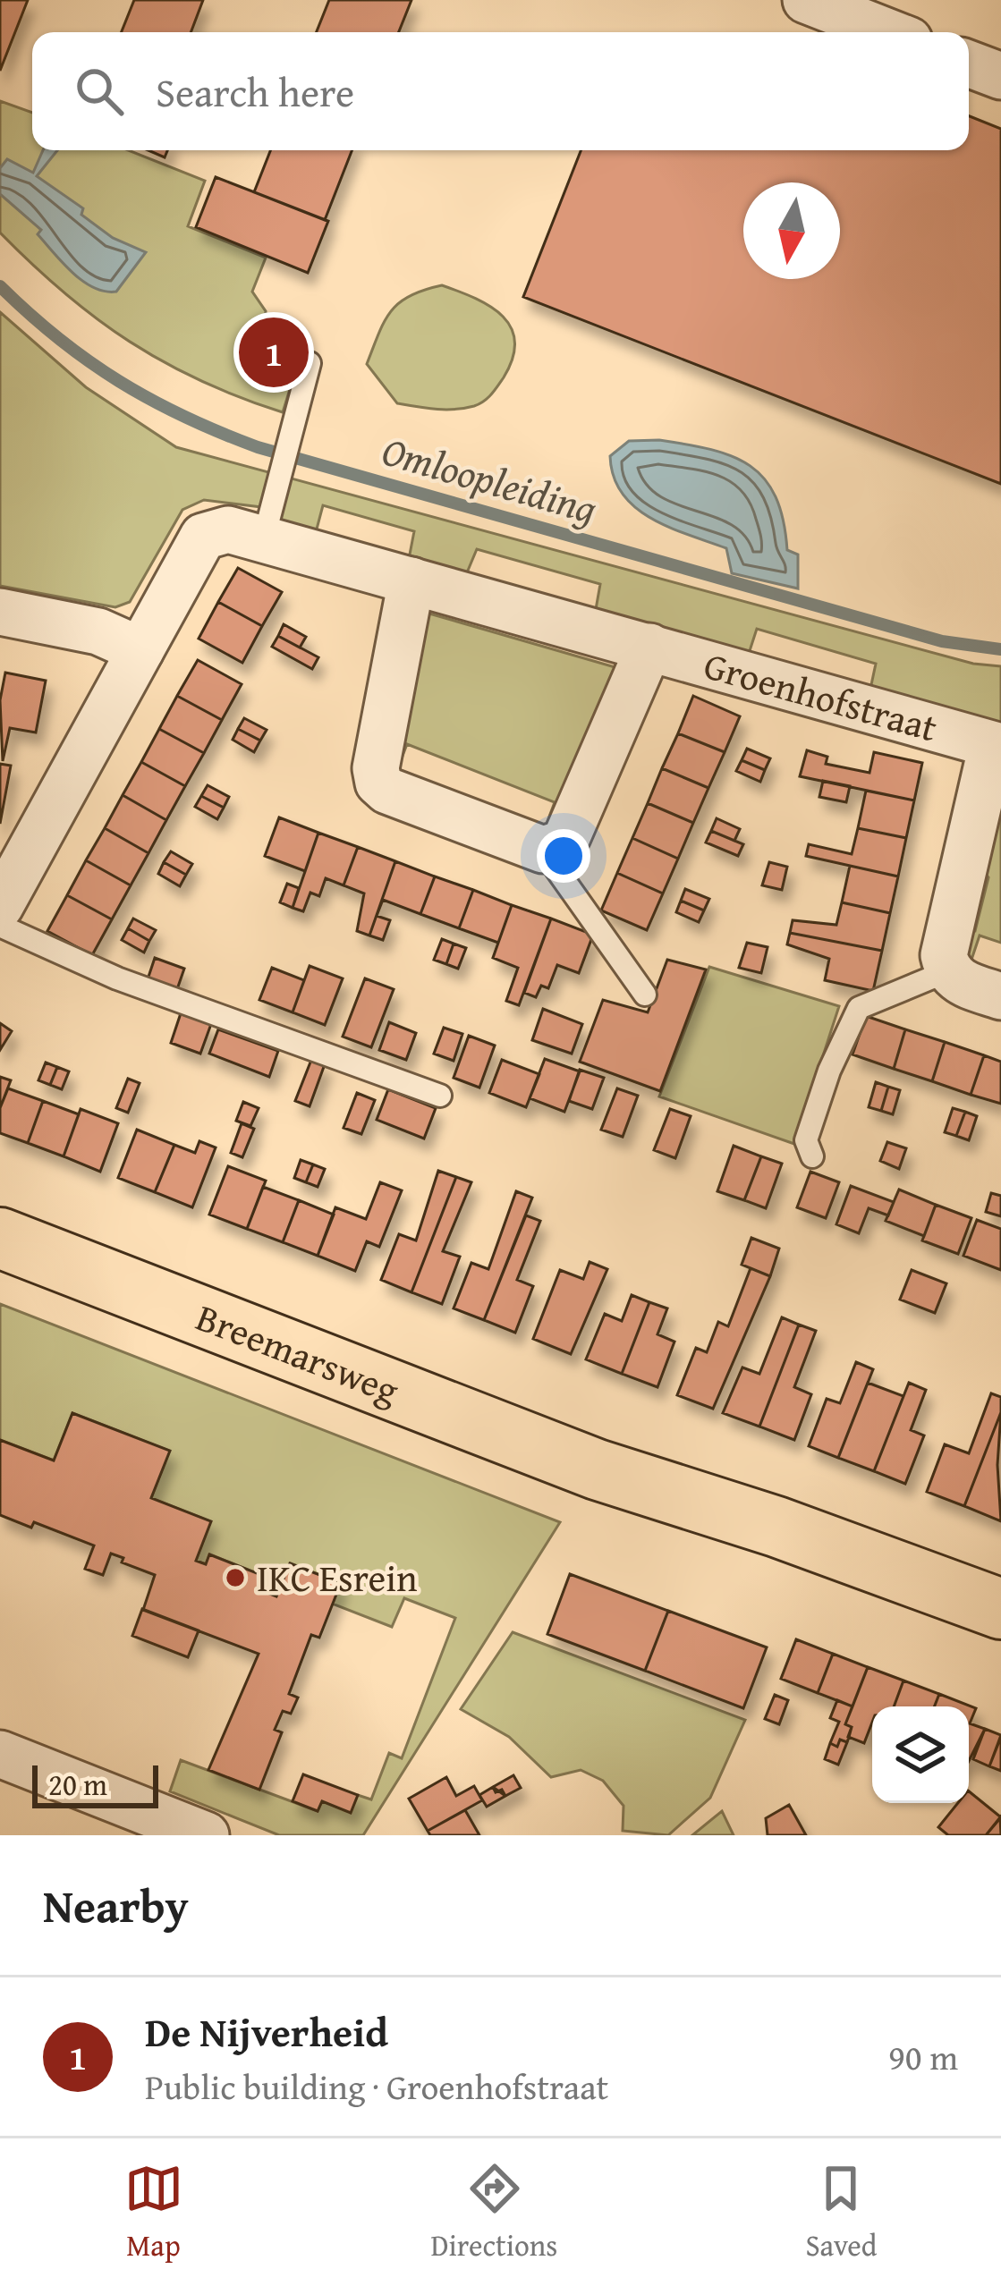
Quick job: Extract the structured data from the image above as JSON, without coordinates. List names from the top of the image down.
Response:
{
  "streets": {
    "main road": ["Breemarsweg"],
    "street": ["Groenhofstraat"]
  },
  "water": ["Omloopleiding"],
  "places": ["IKC Esrein"],
  "scale_bar": "20 m",
  "north": "bottom",
  "page": {
    "search": "Search here",
    "pins": "1",
    "scale": "20 m",
    "heading": "Nearby",
    "list": [
      {
        "mark": "1",
        "name": "De Nijverheid",
        "note": "Public building · Groenhofstraat",
        "value": "90 m"
      }
    ],
    "nav": ["Map", "Directions", "Saved"]
  }
}
